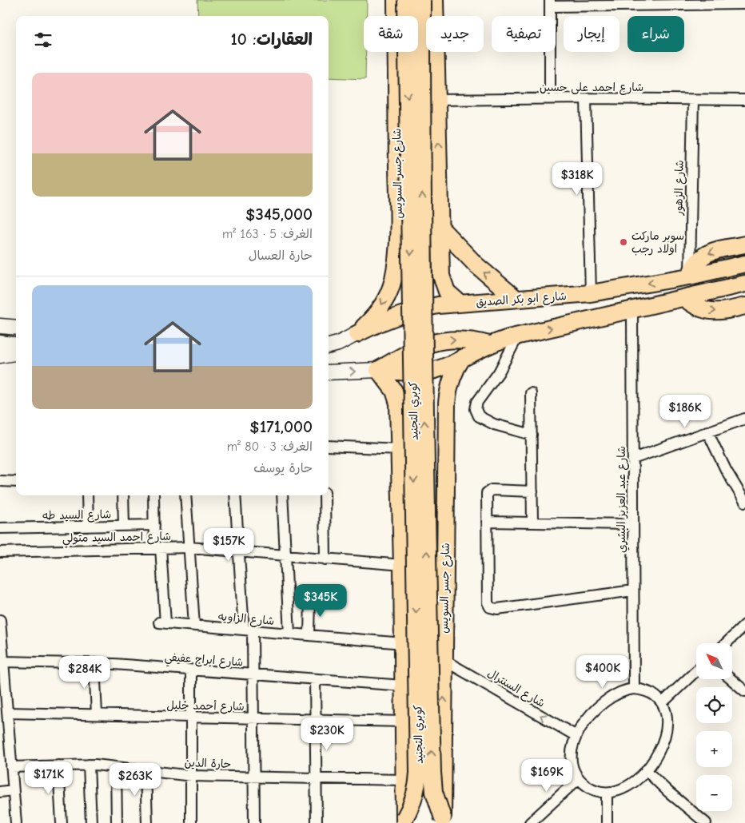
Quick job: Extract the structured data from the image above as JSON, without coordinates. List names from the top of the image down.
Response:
{
  "streets": {
    "main road": ["شارع جسر السويس", "شارع ابو بكر الصديق", "كوبري التجنيد"],
    "street": [
      "شارع احمد على حسين",
      "شارع الزهور",
      "شارع عبد العزيز البشري",
      "شارع السيد طه",
      "شارع احمد السيد متولي",
      "شارع الزاويه",
      "شارع ابراج عفيفي",
      "شارع السنترال",
      "شارع أحمد خليل",
      "حارة الدين"
    ]
  },
  "crossings": [
    ["شارع احمد على حسين", "شارع الزهور"],
    ["شارع جسر السويس", "شارع ابو بكر الصديق"],
    ["شارع جسر السويس", "كوبري التجنيد"],
    ["شارع جسر السويس", "شارع السنترال"],
    ["شارع الزهور", "شارع ابو بكر الصديق"],
    ["شارع عبد العزيز البشري", "شارع السنترال"],
    ["شارع احمد السيد متولي", "شارع الزاويه"]
  ],
  "one_way": ["شارع السنترال"],
  "places": ["سوبر ماركت اولاد رجب"],
  "north": "top left",
  "page": {
    "chip": [
      "شراء",
      "إيجار",
      "تصفية",
      "جديد",
      "شقة"
    ],
    "heading": "العقارات: 10",
    "list": [
      {
        "name": "$345,000",
        "note": "الغرف: 5 · 163 m² · حارة العسال"
      },
      {
        "name": "$171,000",
        "note": "الغرف: 3 · 80 m² · حارة يوسف"
      }
    ],
    "price": [
      "$318K",
      "$186K",
      "$157K",
      "$345K",
      "$400K",
      "$284K",
      "$230K",
      "$169K",
      "$171K",
      "$263K"
    ],
    "map_buttons": ["+", "−"]
  }
}
